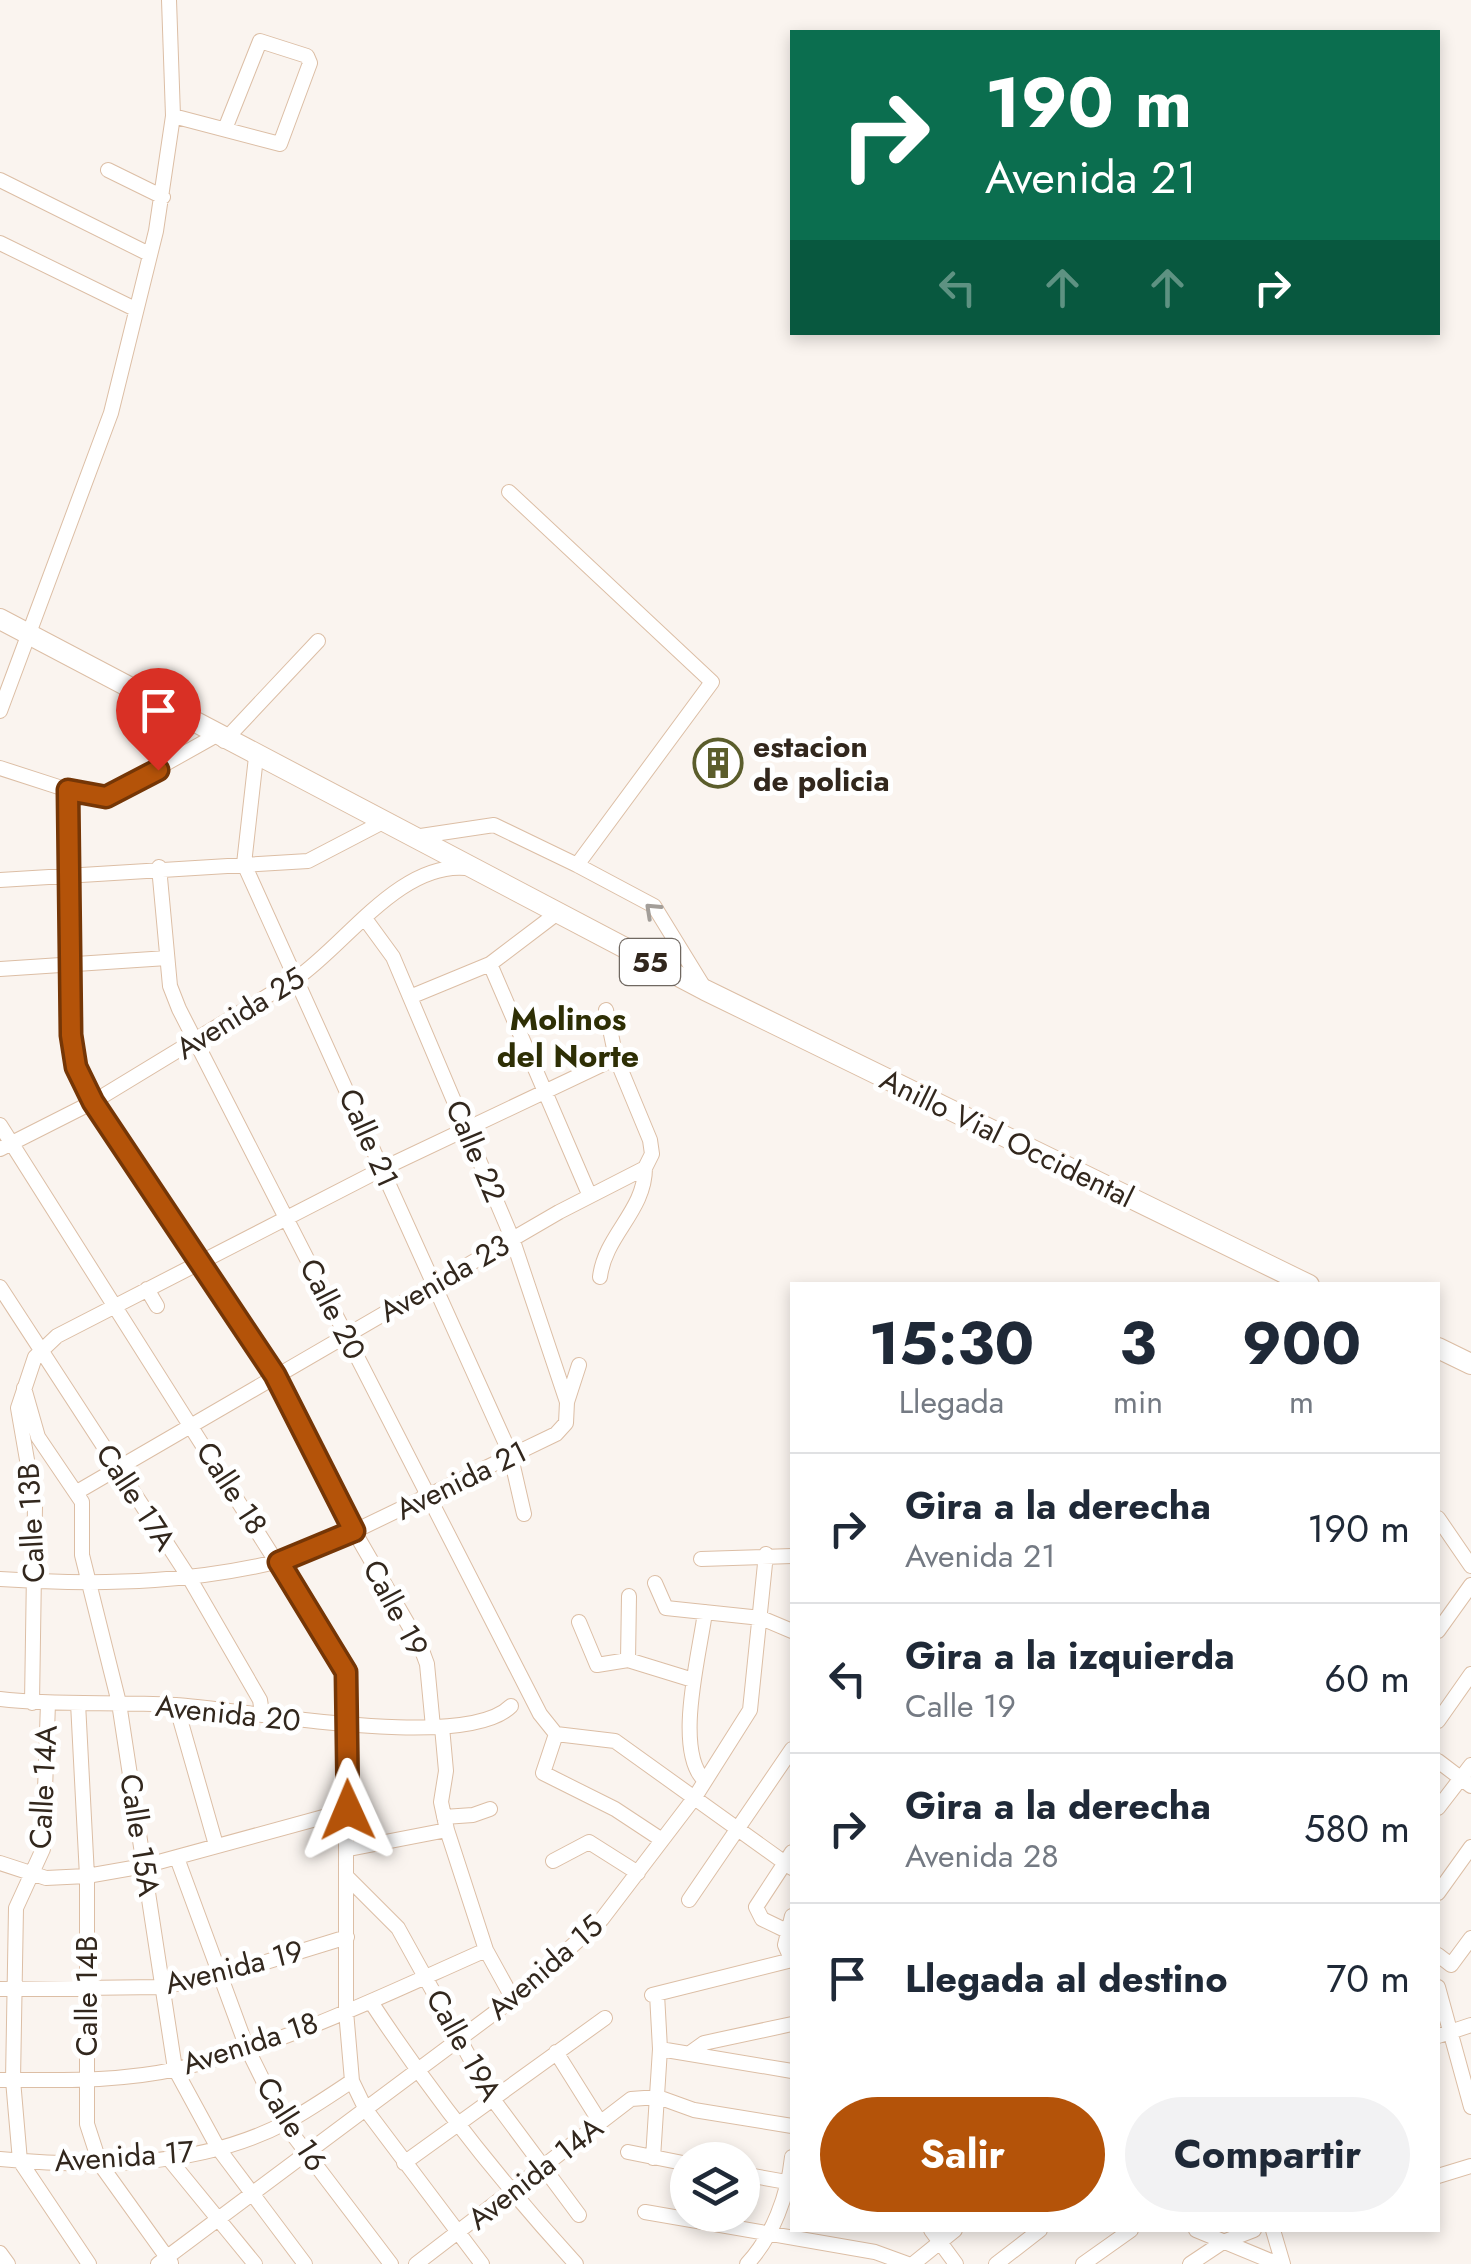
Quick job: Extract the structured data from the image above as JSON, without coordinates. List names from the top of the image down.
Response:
{
  "streets": {
    "highway": ["55", "Anillo Vial Occidental"],
    "street": [
      "Avenida 25",
      "Calle 21",
      "Calle 22",
      "Avenida 23",
      "Calle 20",
      "Avenida 21",
      "Calle 18",
      "Calle 17A",
      "Calle 13B",
      "Calle 19",
      "Avenida 20",
      "Calle 14A",
      "Calle 15A",
      "Avenida 19",
      "Avenida 15",
      "Calle 14B",
      "Avenida 18",
      "Calle 19A",
      "Calle 16",
      "Avenida 17",
      "Avenida 14A"
    ]
  },
  "crossings": [
    ["Avenida 25", "Calle 21"],
    ["Avenida 25", "Anillo Vial Occidental"],
    ["Avenida 25", "Calle 22"],
    ["Avenida 25", "Calle 20"],
    ["Avenida 25", "Calle 18"],
    ["Avenida 25", "Calle 19"],
    ["Calle 21", "Avenida 23"],
    ["Calle 21", "Avenida 21"],
    ["Calle 22", "Avenida 23"],
    ["Calle 22", "Avenida 21"],
    ["Avenida 23", "Calle 20"],
    ["Avenida 23", "Calle 18"],
    ["Avenida 23", "Calle 17A"],
    ["Avenida 23", "Calle 19"],
    ["Avenida 23", "Calle 15A"],
    ["Calle 20", "Avenida 21"],
    ["Avenida 21", "Calle 18"],
    ["Avenida 21", "Calle 17A"],
    ["Avenida 21", "Calle 13B"],
    ["Avenida 21", "Calle 19"],
    ["Avenida 21", "Calle 15A"],
    ["Calle 18", "Avenida 20"],
    ["Calle 18", "Avenida 19"],
    ["Calle 18", "Avenida 15"],
    ["Calle 18", "Avenida 18"],
    ["Calle 18", "Calle 19A"],
    ["Calle 18", "Avenida 17"],
    ["Calle 18", "Avenida 14A"],
    ["Calle 17A", "Calle 13B"],
    ["Calle 17A", "Avenida 20"],
    ["Calle 13B", "Avenida 20"],
    ["Calle 13B", "Calle 14A"],
    ["Calle 13B", "Calle 15A"],
    ["Calle 19", "Avenida 20"],
    ["Avenida 20", "Calle 14A"],
    ["Avenida 20", "Calle 15A"],
    ["Avenida 20", "Calle 14B"],
    ["Calle 14A", "Avenida 19"],
    ["Calle 14A", "Avenida 18"],
    ["Calle 14A", "Avenida 17"],
    ["Calle 15A", "Avenida 19"],
    ["Calle 15A", "Avenida 15"],
    ["Calle 15A", "Avenida 18"],
    ["Calle 15A", "Avenida 17"],
    ["Avenida 19", "Calle 14B"],
    ["Avenida 19", "Calle 16"],
    ["Avenida 15", "Calle 14B"],
    ["Avenida 15", "Calle 19A"],
    ["Avenida 15", "Calle 16"],
    ["Calle 14B", "Avenida 18"],
    ["Calle 14B", "Avenida 17"],
    ["Avenida 18", "Calle 19A"],
    ["Avenida 18", "Calle 16"],
    ["Calle 19A", "Avenida 14A"],
    ["Calle 16", "Avenida 17"]
  ],
  "districts": ["Molinos del Norte"],
  "places": {
    "building": ["estacion de policia"]
  },
  "page": {
    "turn": ["190 m", "Avenida 21"],
    "eta": [
      "15:30",
      "Llegada",
      "3",
      "min",
      "900",
      "m"
    ],
    "list": [
      {
        "name": "Gira a la derecha",
        "note": "Avenida 21",
        "value": "190 m"
      },
      {
        "name": "Gira a la izquierda",
        "note": "Calle 19",
        "value": "60 m"
      },
      {
        "name": "Gira a la derecha",
        "note": "Avenida 28",
        "value": "580 m"
      },
      {
        "name": "Llegada al destino",
        "value": "70 m"
      }
    ],
    "buttons": ["Salir", "Compartir"]
  }
}
